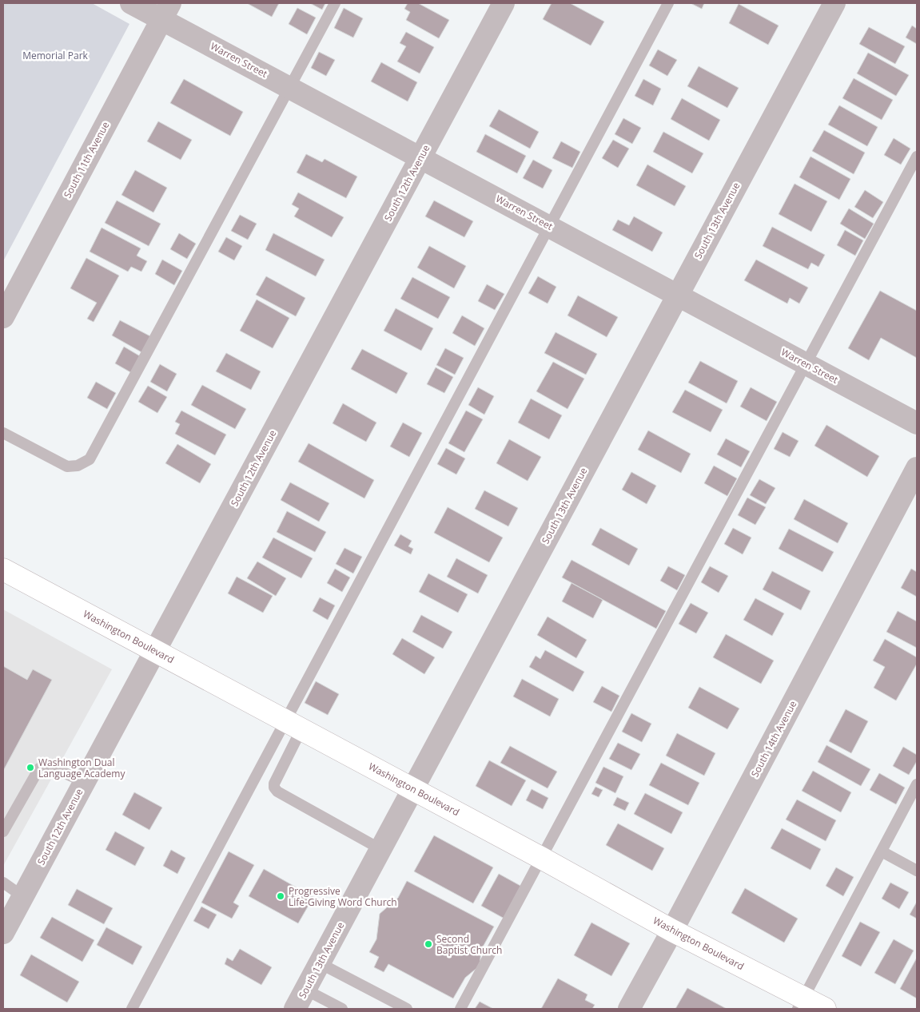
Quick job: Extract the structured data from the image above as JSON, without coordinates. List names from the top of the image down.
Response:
{
  "streets": {
    "street": [
      "Warren Street",
      "South 11th Avenue",
      "South 12th Avenue",
      "South 13th Avenue",
      "Washington Boulevard",
      "South 14th Avenue"
    ]
  },
  "crossings": [
    ["Warren Street", "South 11th Avenue"],
    ["Warren Street", "South 12th Avenue"],
    ["Warren Street", "South 13th Avenue"],
    ["South 12th Avenue", "Washington Boulevard"],
    ["South 13th Avenue", "Washington Boulevard"],
    ["Washington Boulevard", "South 14th Avenue"]
  ],
  "parks": ["Memorial Park"],
  "places": ["Washington Dual Language Academy", "Progressive Life-Giving Word Church", "Second Baptist Church"]
}
